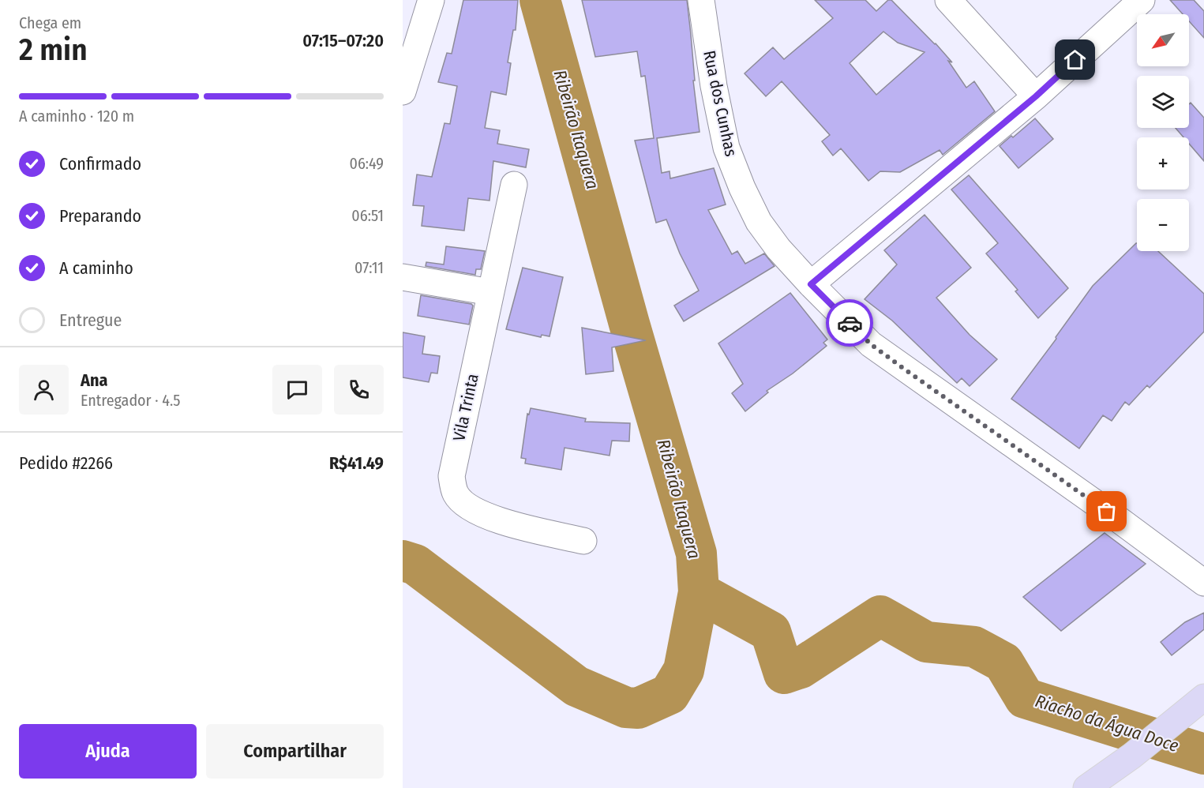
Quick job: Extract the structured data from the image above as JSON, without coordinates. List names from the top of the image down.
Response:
{
  "streets": {
    "street": ["Rua dos Cunhas", "Vila Trinta"]
  },
  "water": ["Ribeirão Itaquera", "Riacho da Água Doce"],
  "north": "bottom left",
  "page": {
    "heading": ["2 min", "Chega em", "07:15–07:20"],
    "panel": [
      "Ana",
      "Entregador · 4.5",
      "Pedido #2266",
      "R$41.49"
    ],
    "map_buttons": ["+", "−"],
    "bar": "A caminho · 120 m",
    "list": [
      ["Confirmado", "06:49"],
      ["Preparando", "06:51"],
      ["A caminho", "07:11"],
      "Entregue"
    ],
    "buttons": ["Ajuda", "Compartilhar"]
  }
}
